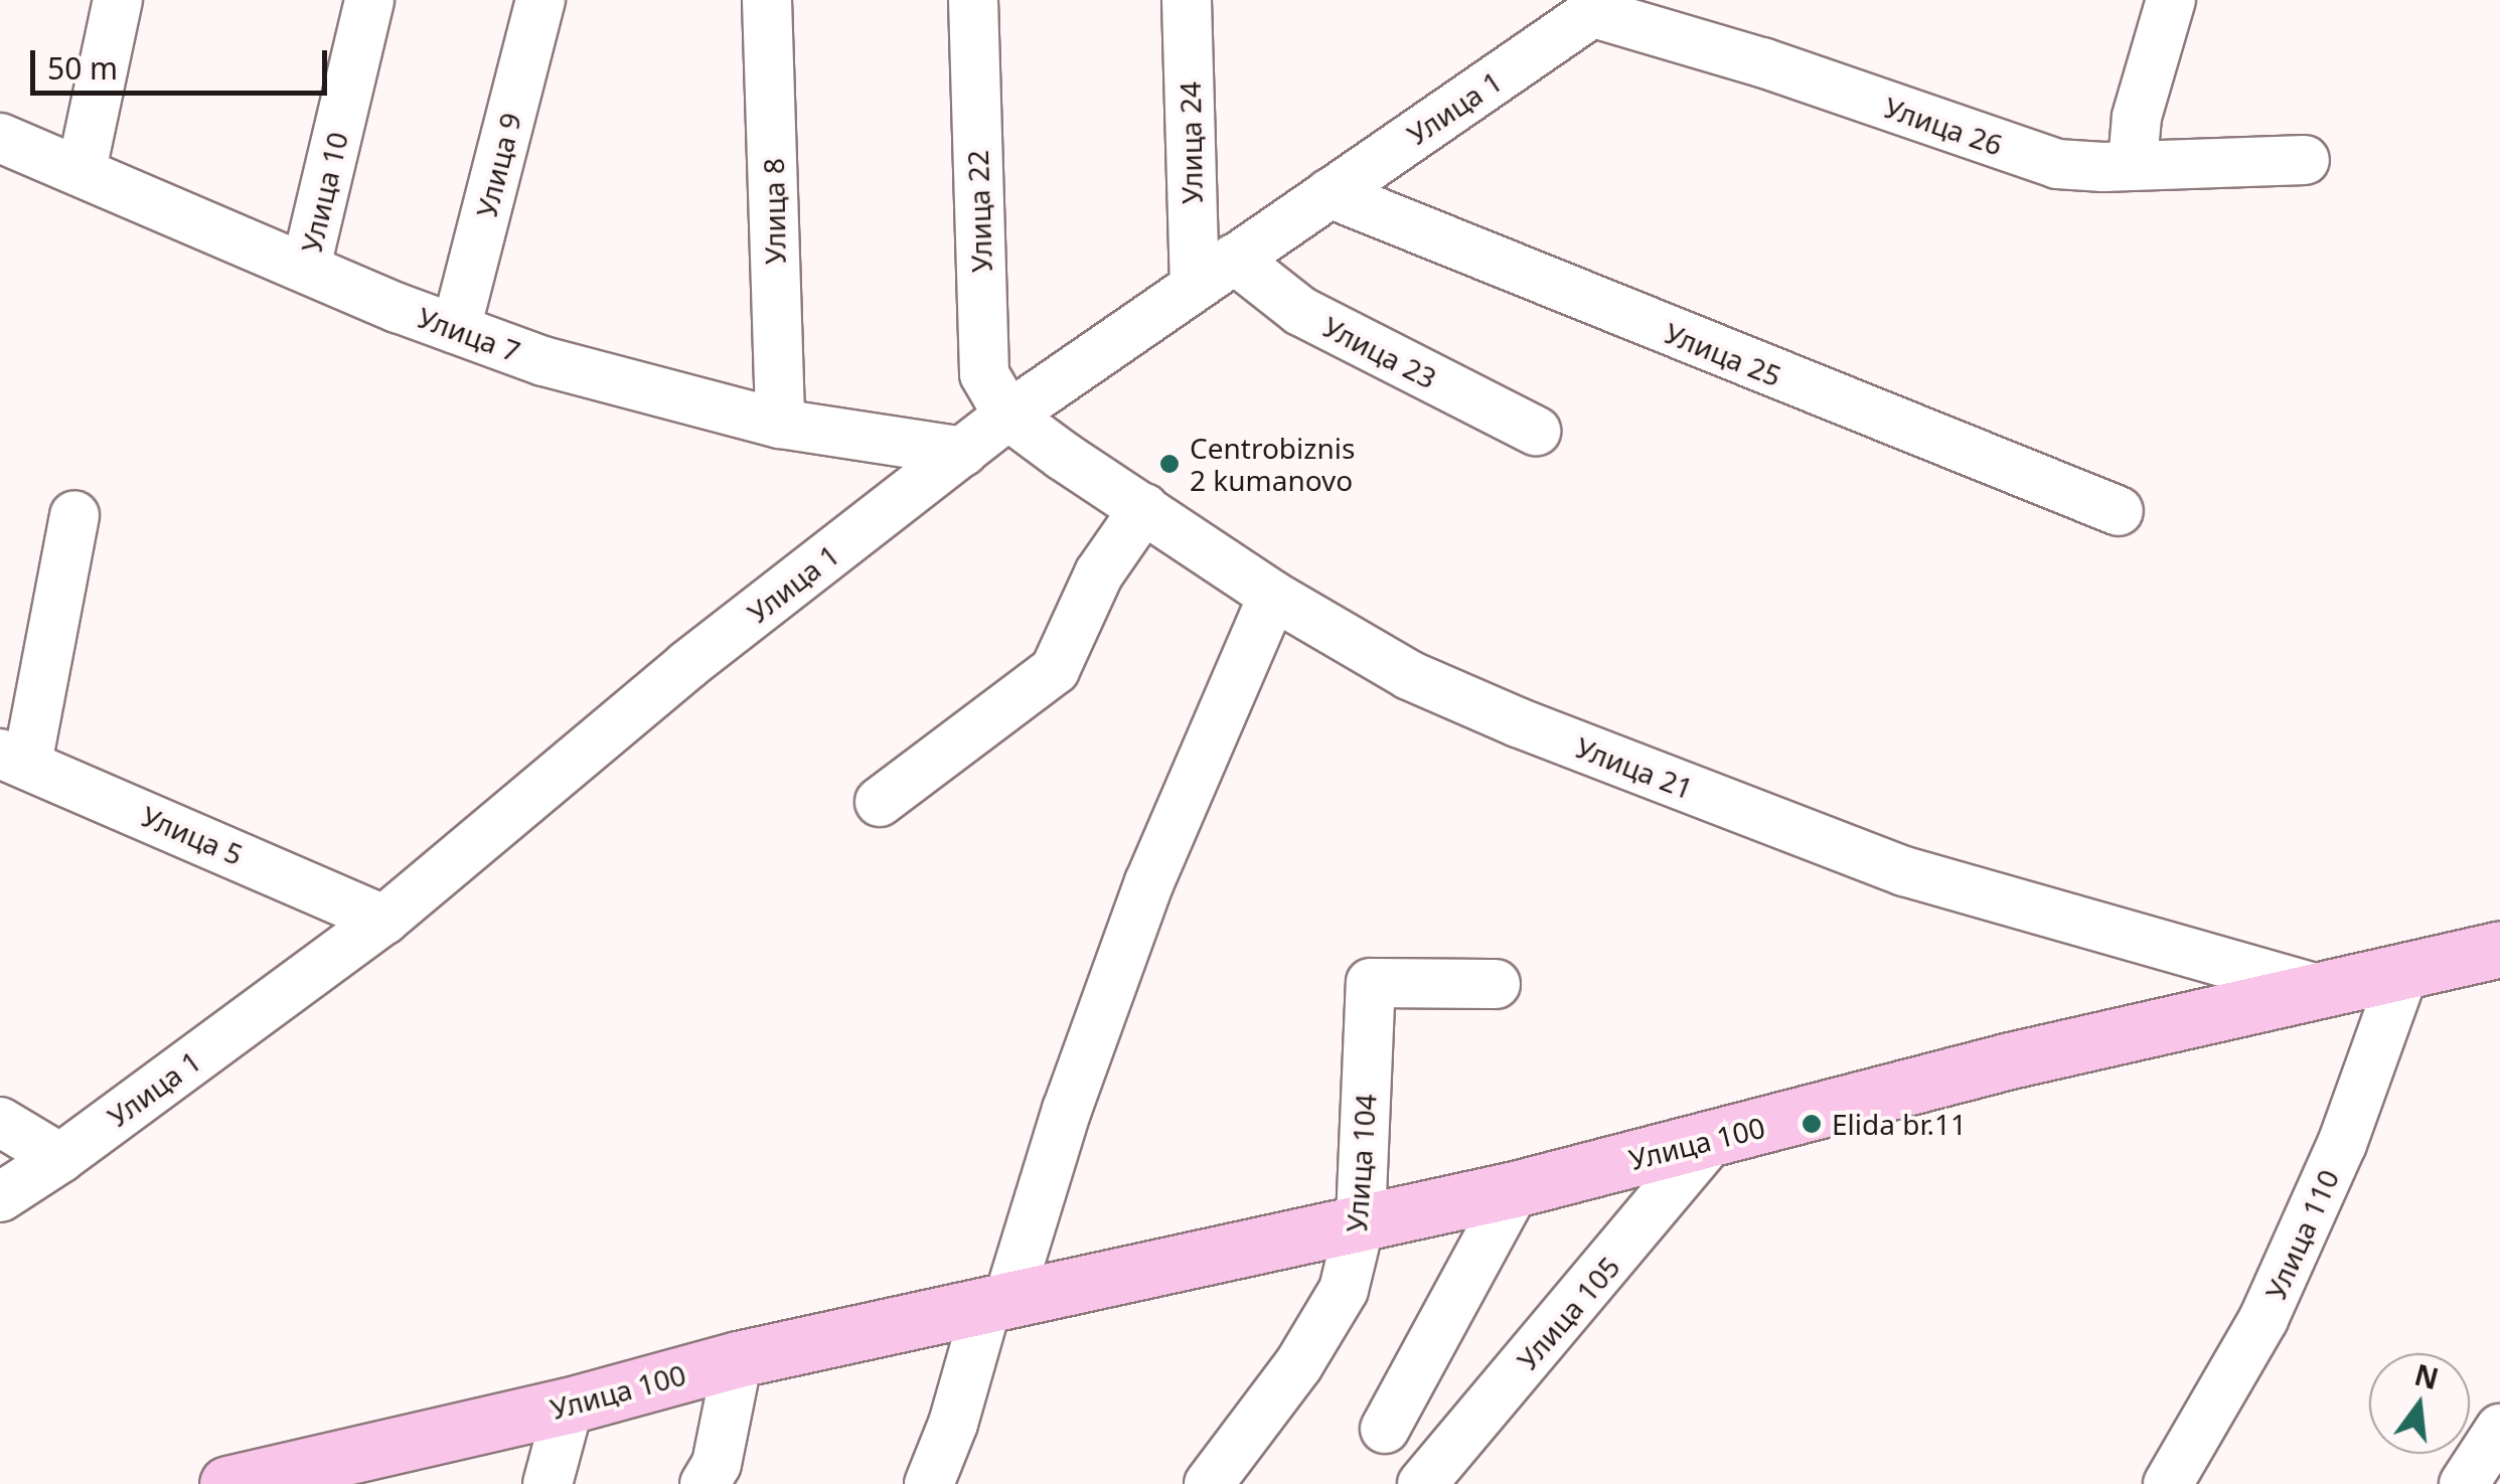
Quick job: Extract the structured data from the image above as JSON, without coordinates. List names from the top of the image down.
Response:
{
  "streets": {
    "main road": ["Улица 100"],
    "street": [
      "Улица 1",
      "Улица 26",
      "Улица 24",
      "Улица 9",
      "Улица 10",
      "Улица 8",
      "Улица 22",
      "Улица 7",
      "Улица 23",
      "Улица 25",
      "Улица 21",
      "Улица 5",
      "Улица 104",
      "Улица 110",
      "Улица 105"
    ]
  },
  "crossings": [
    ["Улица 1", "Улица 26"],
    ["Улица 1", "Улица 24"],
    ["Улица 1", "Улица 22"],
    ["Улица 1", "Улица 7"],
    ["Улица 1", "Улица 23"],
    ["Улица 1", "Улица 25"],
    ["Улица 1", "Улица 21"],
    ["Улица 1", "Улица 5"],
    ["Улица 9", "Улица 7"],
    ["Улица 10", "Улица 7"],
    ["Улица 8", "Улица 7"],
    ["Улица 22", "Улица 21"],
    ["Улица 21", "Улица 100"],
    ["Улица 100", "Улица 104"],
    ["Улица 100", "Улица 110"],
    ["Улица 100", "Улица 105"]
  ],
  "places": ["Centrobiznis 2 kumanovo", "Elida br.11"],
  "scale_bar": "50 m",
  "north": "top"
}
